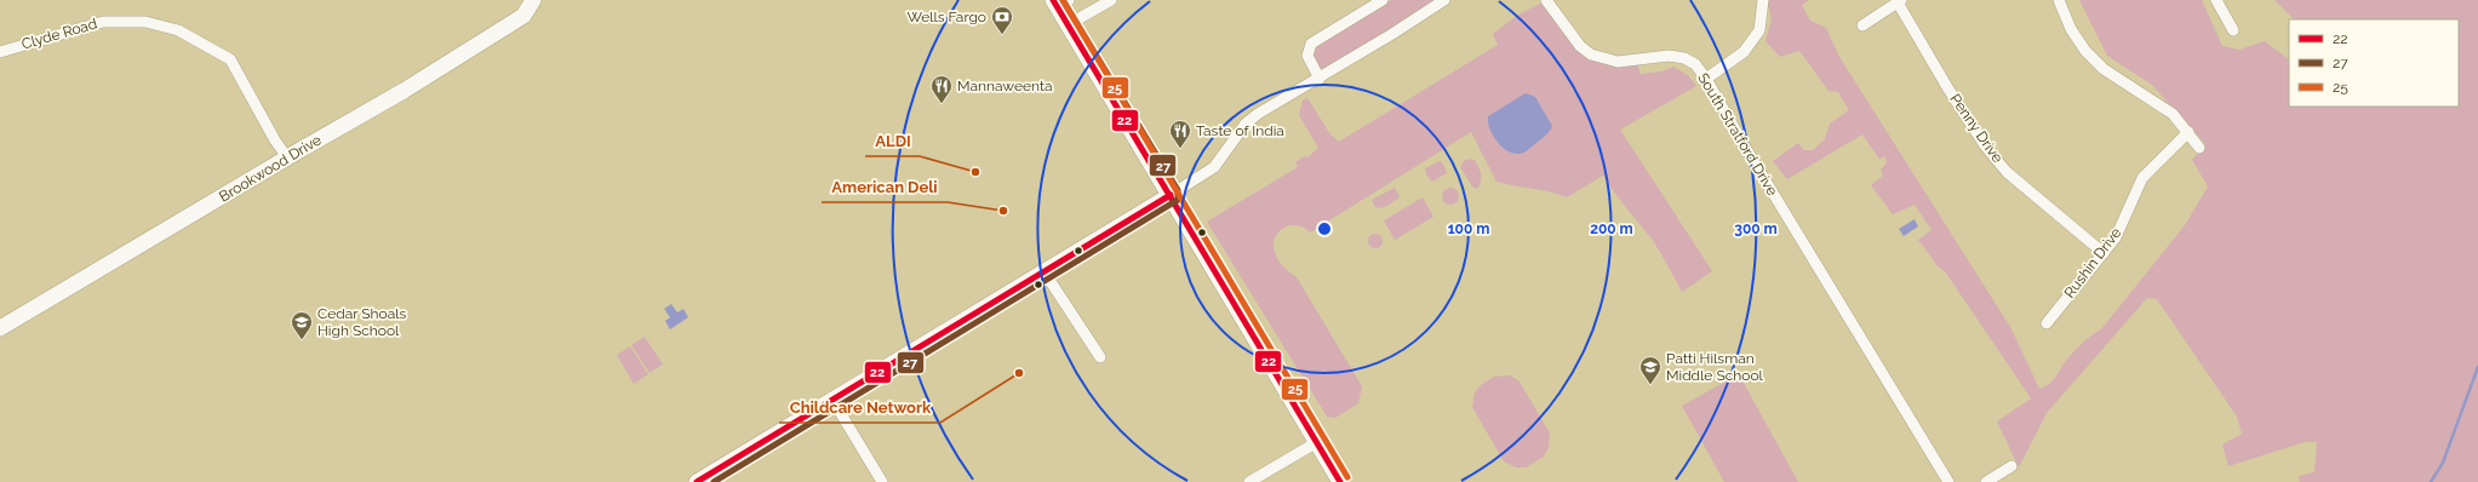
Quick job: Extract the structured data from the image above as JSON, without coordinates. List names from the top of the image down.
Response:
{
  "streets": {
    "street": [
      "Clyde Road",
      "Penny Drive",
      "South Stratford Drive",
      "Brookwood Drive",
      "Rushin Drive"
    ]
  },
  "crossings": [
    ["Clyde Road", "Brookwood Drive"],
    ["Penny Drive", "Rushin Drive"]
  ],
  "places": {
    "bank": ["Wells Fargo"],
    "restaurant": ["Mannaweenta", "Taste of India"],
    "other": ["ALDI", "American Deli", "Childcare Network"],
    "school or university": ["Cedar Shoals High School", "Patti Hilsman Middle School"]
  },
  "lines": ["transit line 22", "transit line 27", "transit line 25"],
  "legend": ["22", "27", "25"],
  "rings": ["100 m", "200 m", "300 m"]
}
